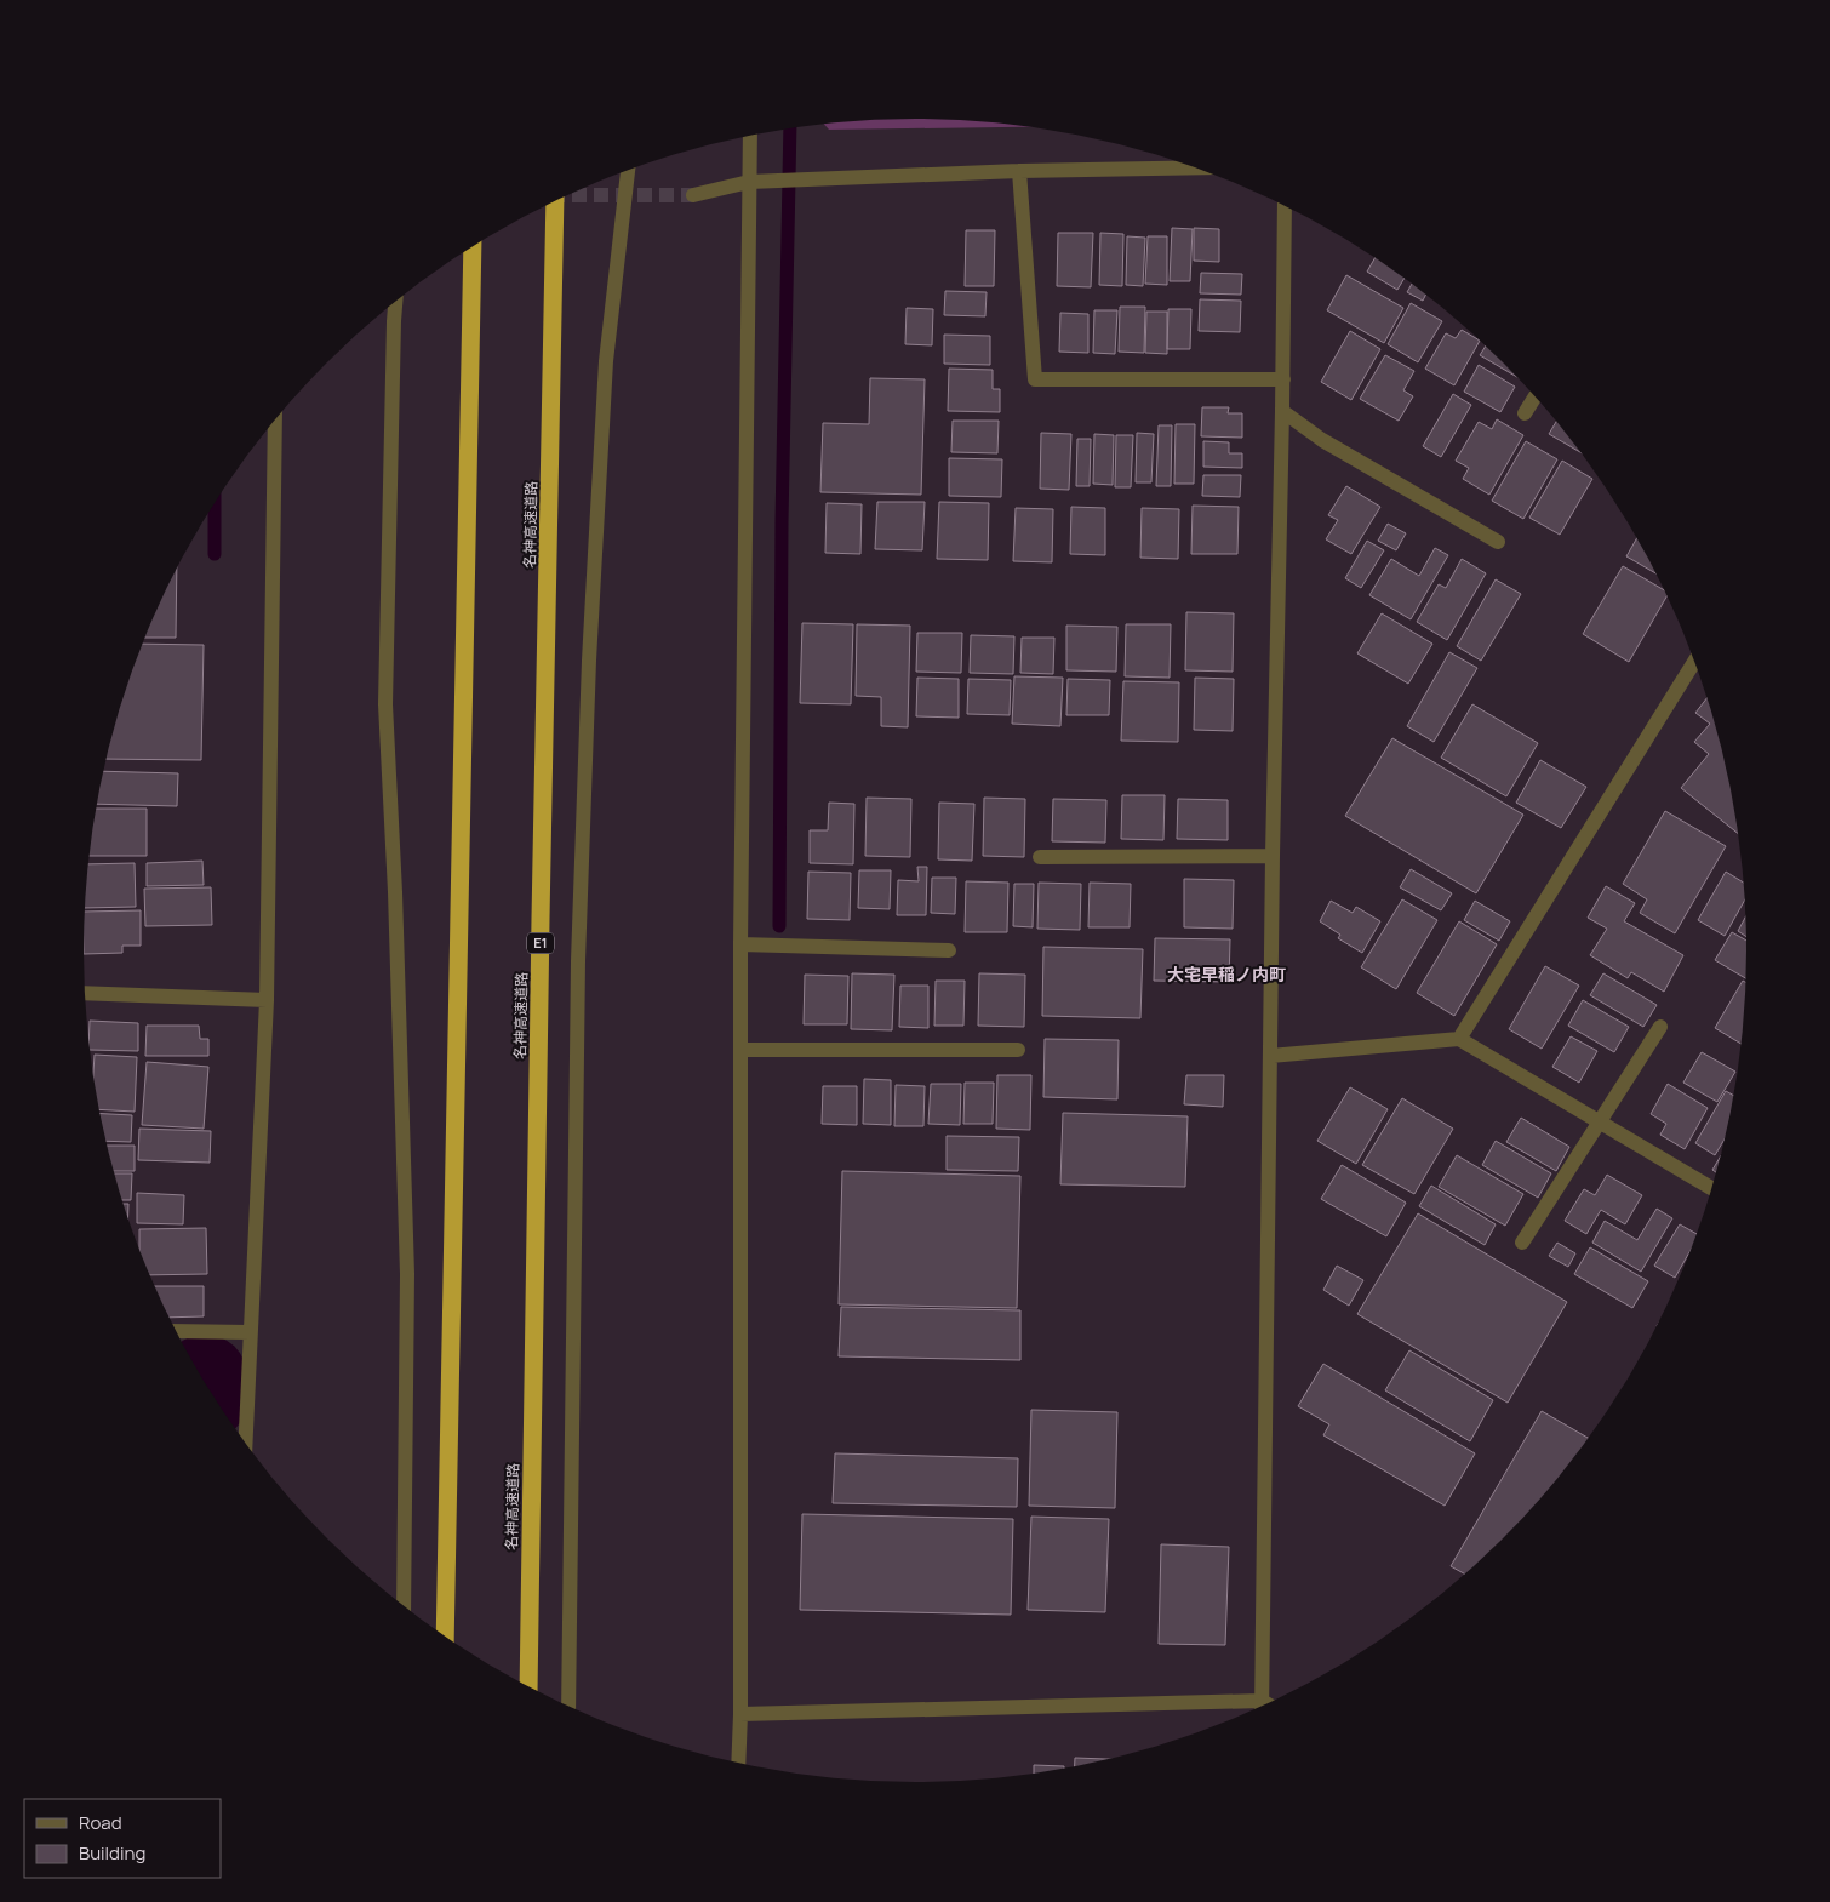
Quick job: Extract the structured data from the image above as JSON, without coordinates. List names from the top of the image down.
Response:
{
  "streets": {
    "highway": ["名神高速道路", "E1"]
  },
  "districts": ["大宅早稲ノ内町"],
  "legend": ["Road", "Building"]
}
